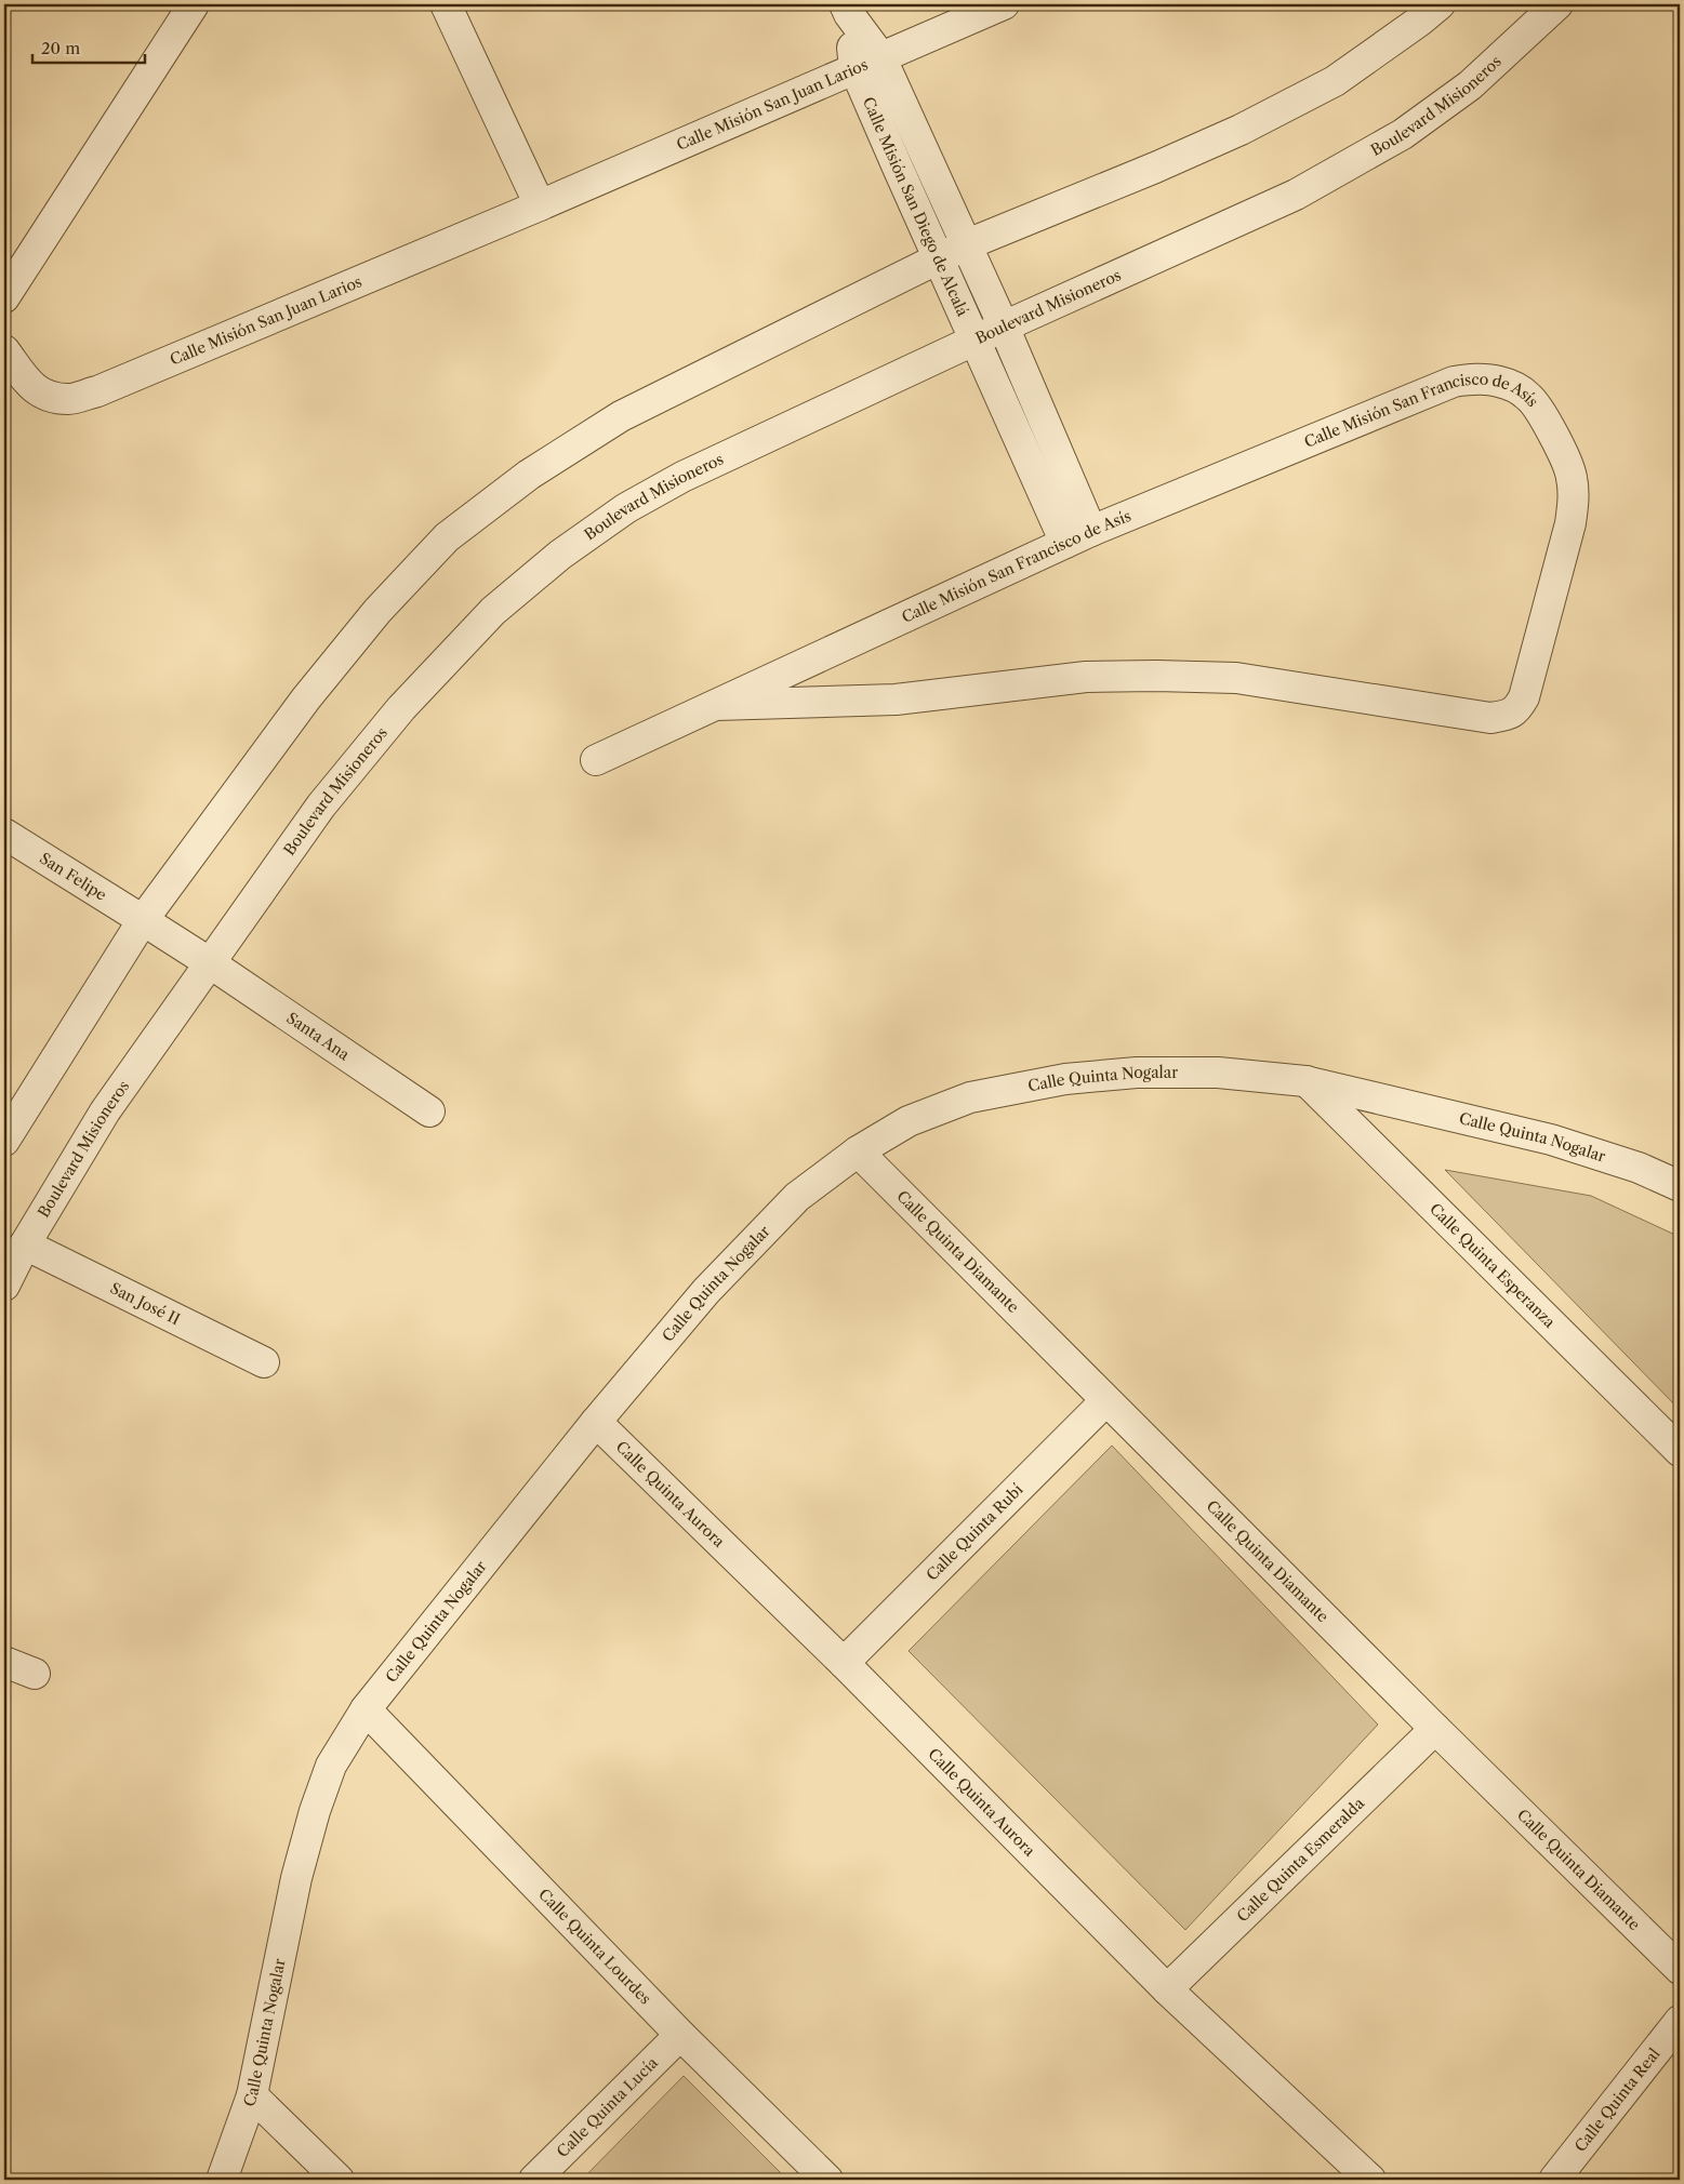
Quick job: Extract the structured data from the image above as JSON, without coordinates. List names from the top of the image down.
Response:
{
  "streets": {
    "street": [
      "Calle Misión San Juan Larios",
      "Boulevard Misioneros",
      "Calle Misión San Diego de Alcalá",
      "Calle Misión San Francisco de Asís",
      "San Felipe",
      "Santa Ana",
      "Calle Quinta Nogalar",
      "Calle Quinta Diamante",
      "Calle Quinta Esperanza",
      "San José II",
      "Calle Quinta Aurora",
      "Calle Quinta Rubí",
      "Calle Quinta Esmeralda",
      "Calle Quinta Lourdes",
      "Calle Quinta Real",
      "Calle Quinta Lucía"
    ]
  },
  "crossings": [
    ["Calle Misión San Juan Larios", "Calle Misión San Diego de Alcalá"],
    ["Boulevard Misioneros", "Calle Misión San Diego de Alcalá"],
    ["Boulevard Misioneros", "San Felipe"],
    ["Boulevard Misioneros", "Santa Ana"],
    ["Boulevard Misioneros", "San José II"],
    ["Calle Misión San Diego de Alcalá", "Calle Misión San Francisco de Asís"],
    ["San Felipe", "Santa Ana"],
    ["Calle Quinta Nogalar", "Calle Quinta Diamante"],
    ["Calle Quinta Nogalar", "Calle Quinta Esperanza"],
    ["Calle Quinta Nogalar", "Calle Quinta Aurora"],
    ["Calle Quinta Nogalar", "Calle Quinta Lourdes"],
    ["Calle Quinta Diamante", "Calle Quinta Rubí"],
    ["Calle Quinta Diamante", "Calle Quinta Esmeralda"],
    ["Calle Quinta Aurora", "Calle Quinta Rubí"],
    ["Calle Quinta Aurora", "Calle Quinta Esmeralda"],
    ["Calle Quinta Lourdes", "Calle Quinta Lucía"]
  ],
  "scale_bar": "20 m"
}
